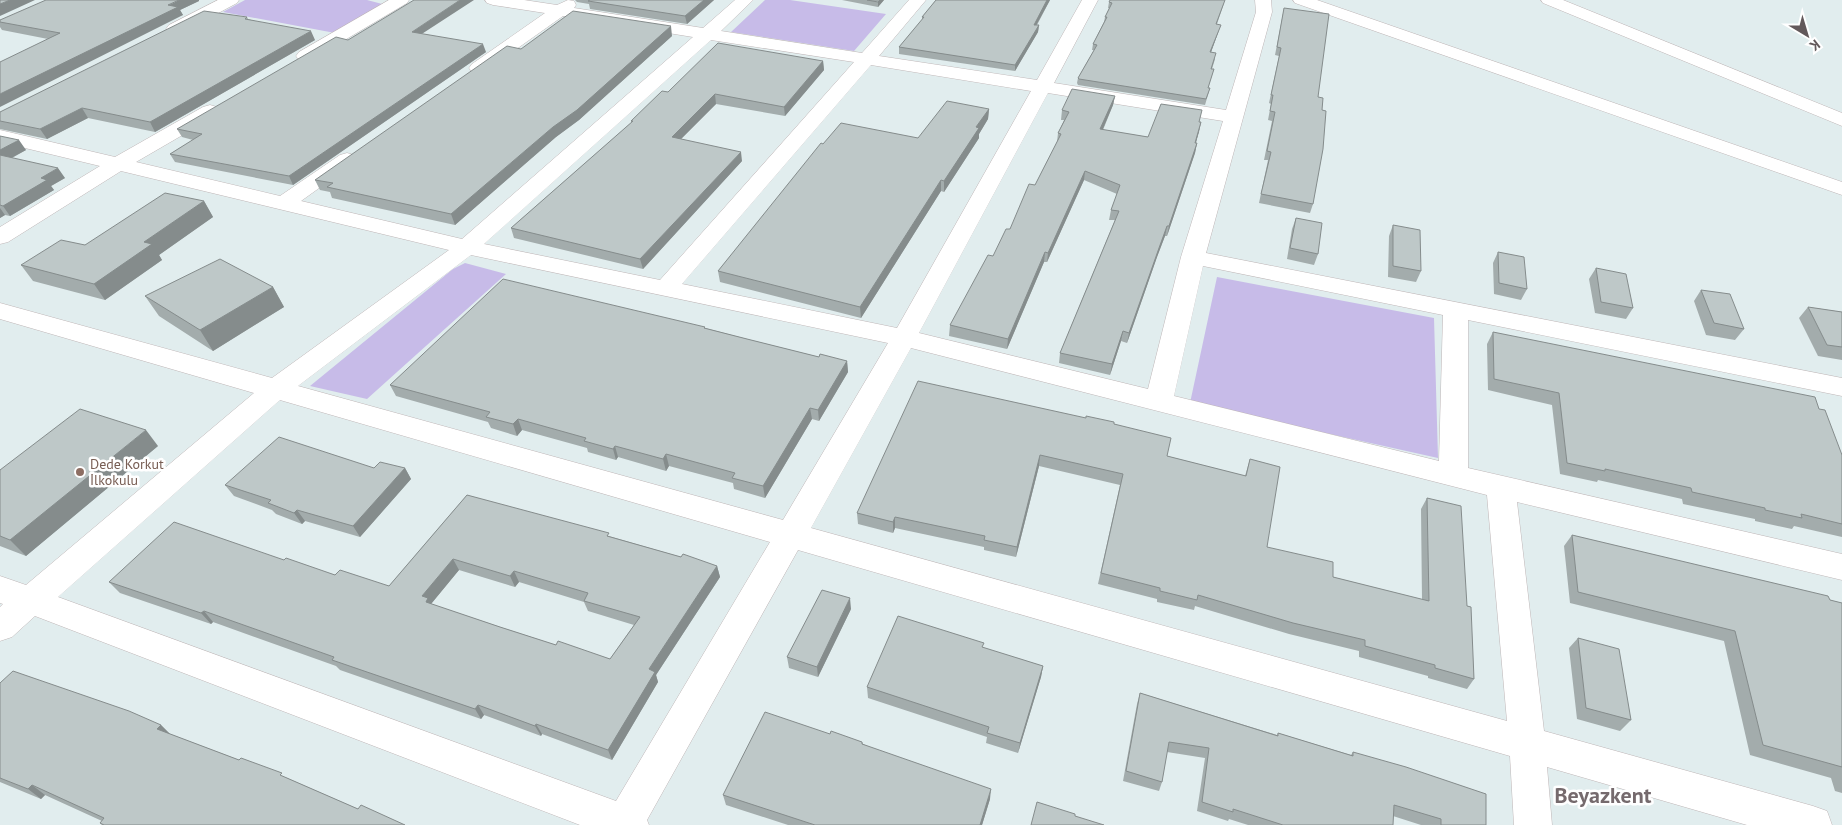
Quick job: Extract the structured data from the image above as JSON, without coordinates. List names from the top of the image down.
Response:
{
  "districts": ["Beyazkent"],
  "places": ["Dede Korkut İlkokulu"],
  "north": "bottom right"
}
